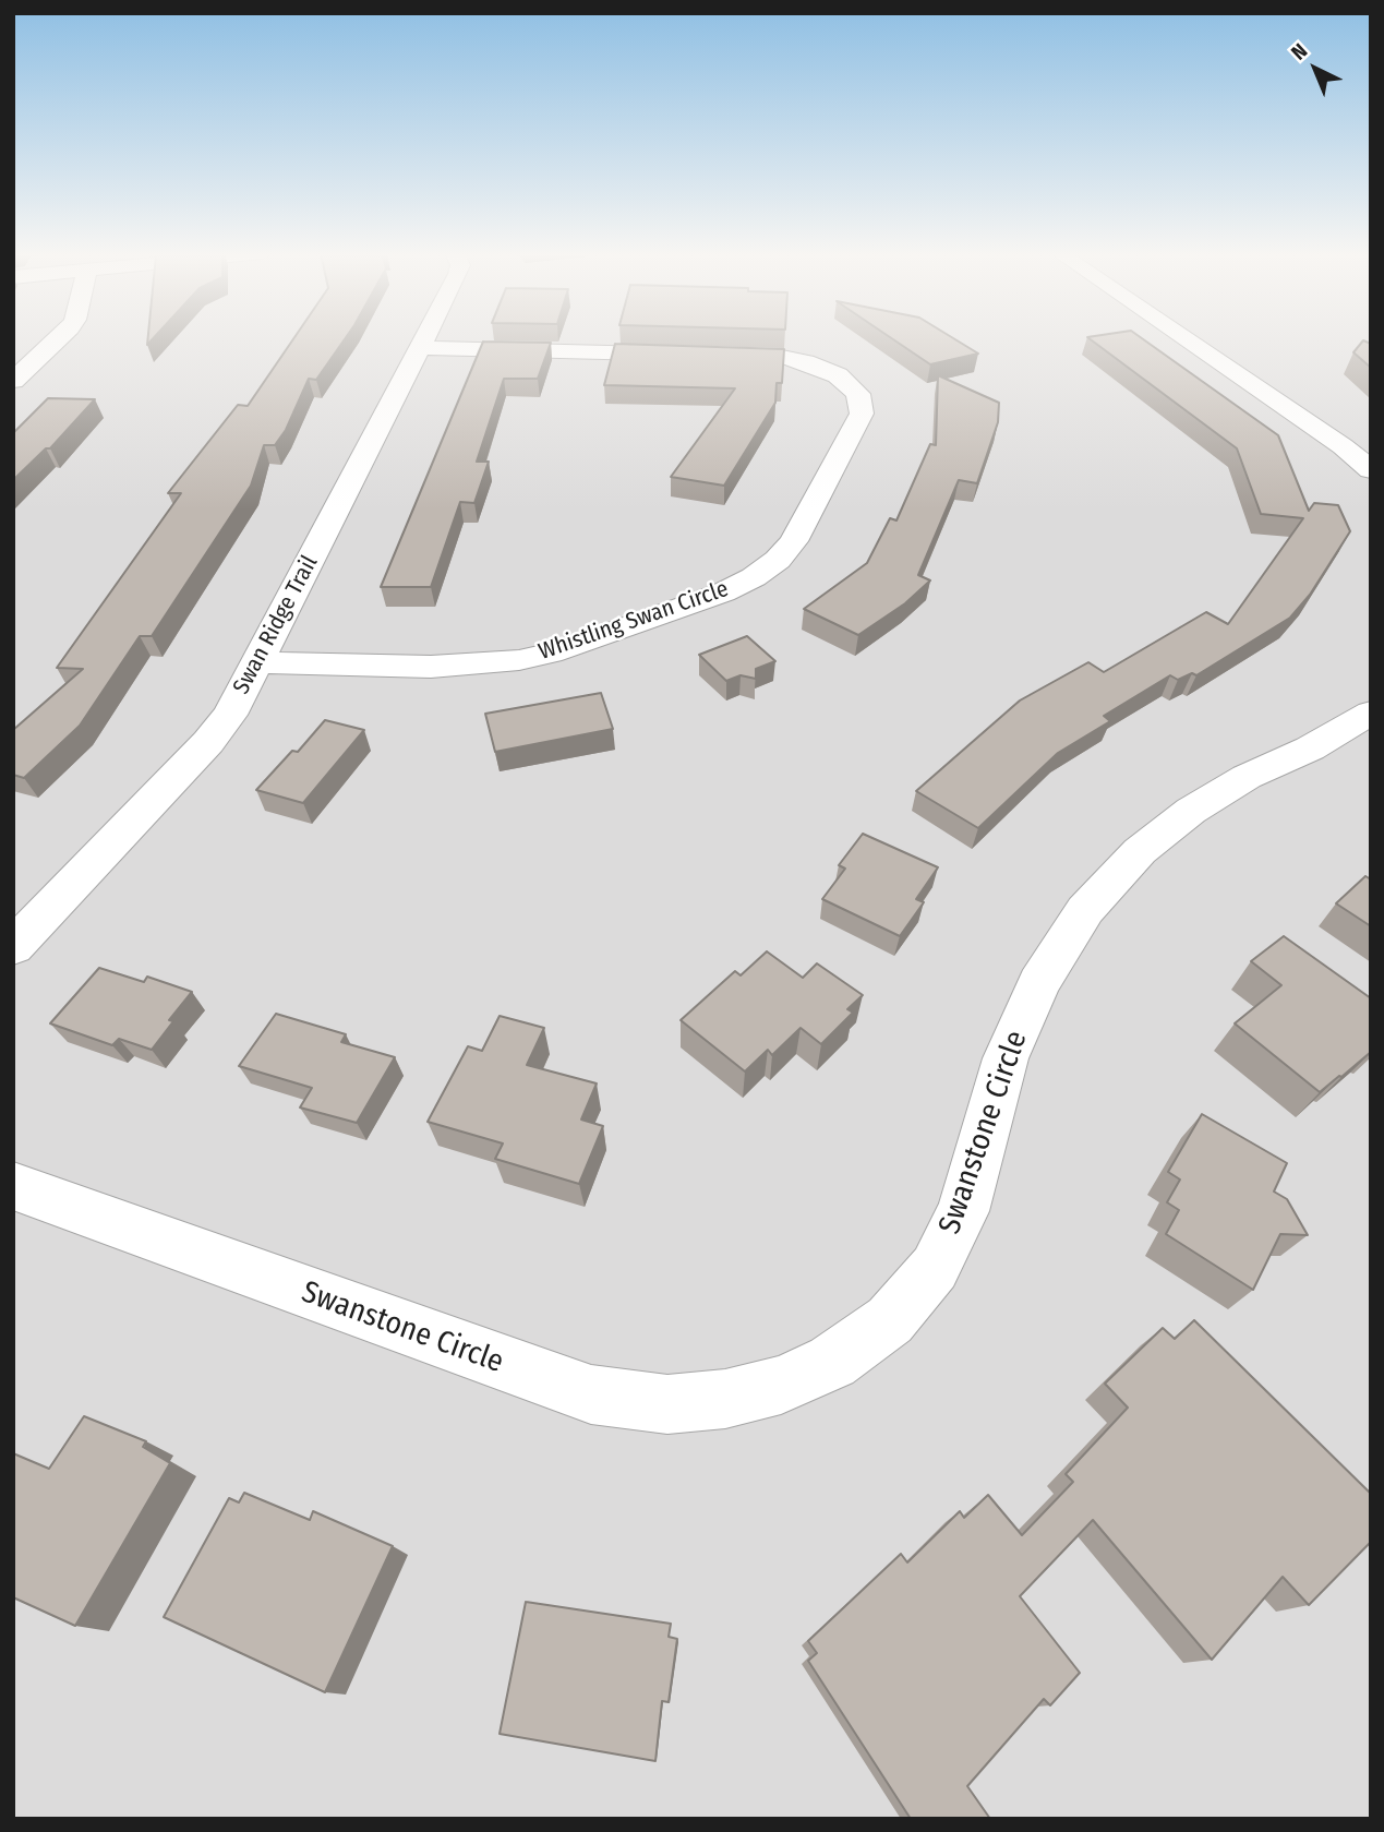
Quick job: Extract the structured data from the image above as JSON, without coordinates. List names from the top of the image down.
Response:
{
  "streets": {
    "street": ["Whistling Swan Circle", "Swan Ridge Trail", "Swanstone Circle"]
  },
  "crossings": [
    ["Whistling Swan Circle", "Swan Ridge Trail"]
  ],
  "north": "top left"
}
